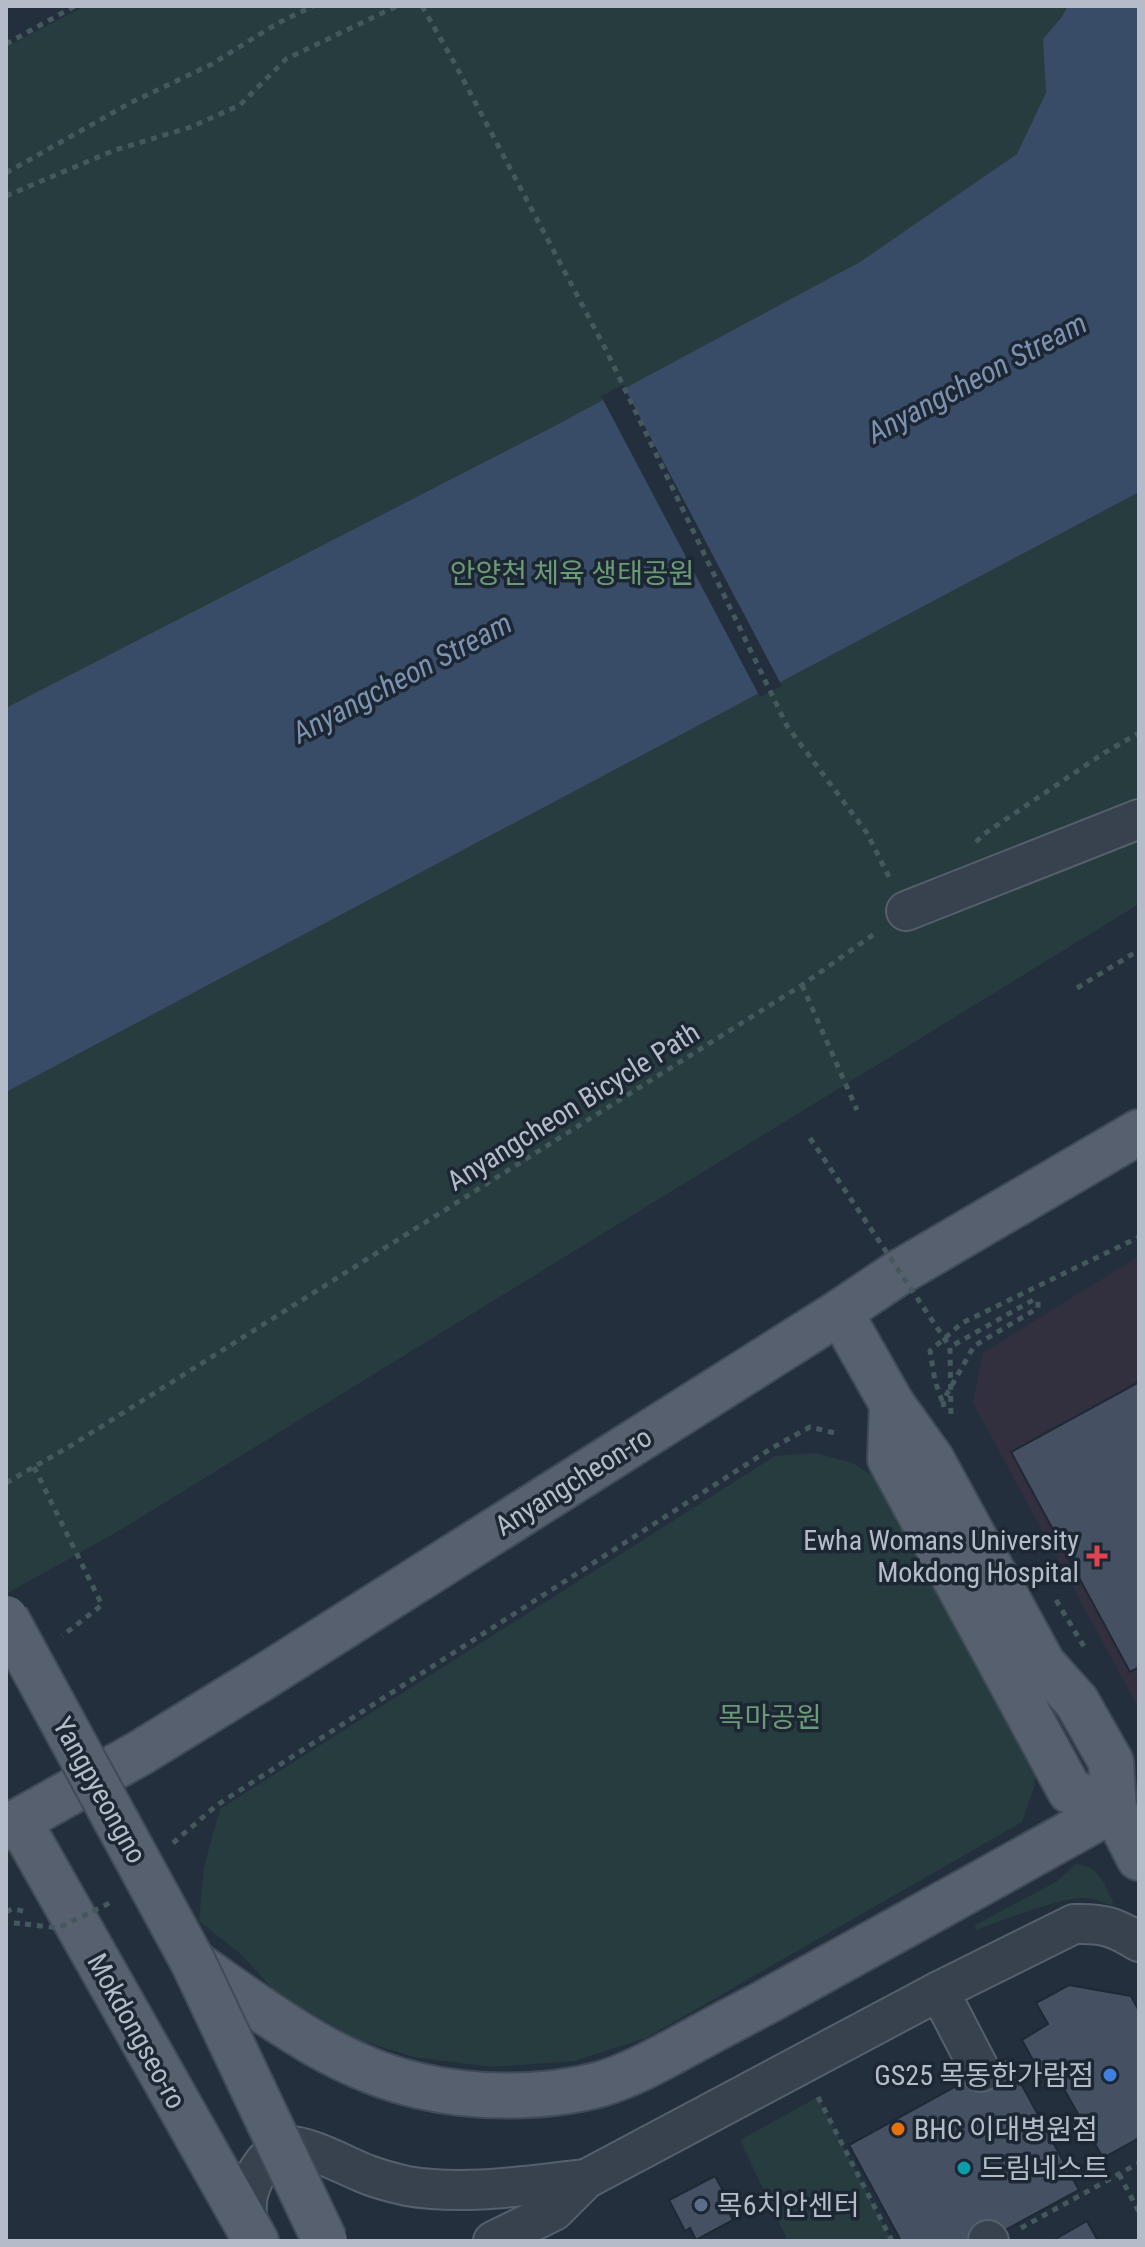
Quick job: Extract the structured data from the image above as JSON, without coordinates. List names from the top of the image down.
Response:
{
  "streets": {
    "main road": ["Anyangcheon-ro", "Yangpyeongno", "Mokdongseo-ro"],
    "path": ["Anyangcheon Bicycle Path"]
  },
  "crossings": [
    ["Anyangcheon-ro", "Mokdongseo-ro"]
  ],
  "water": ["Anyangcheon Stream"],
  "parks": ["안양천 체육 생태공원", "목마공원"],
  "places": {
    "health": ["Ewha Womans University Mokdong Hospital"],
    "other": [
      "GS25 목동한가람점",
      "BHC 이대병원점",
      "드림네스트",
      "목6치안센터"
    ]
  }
}
